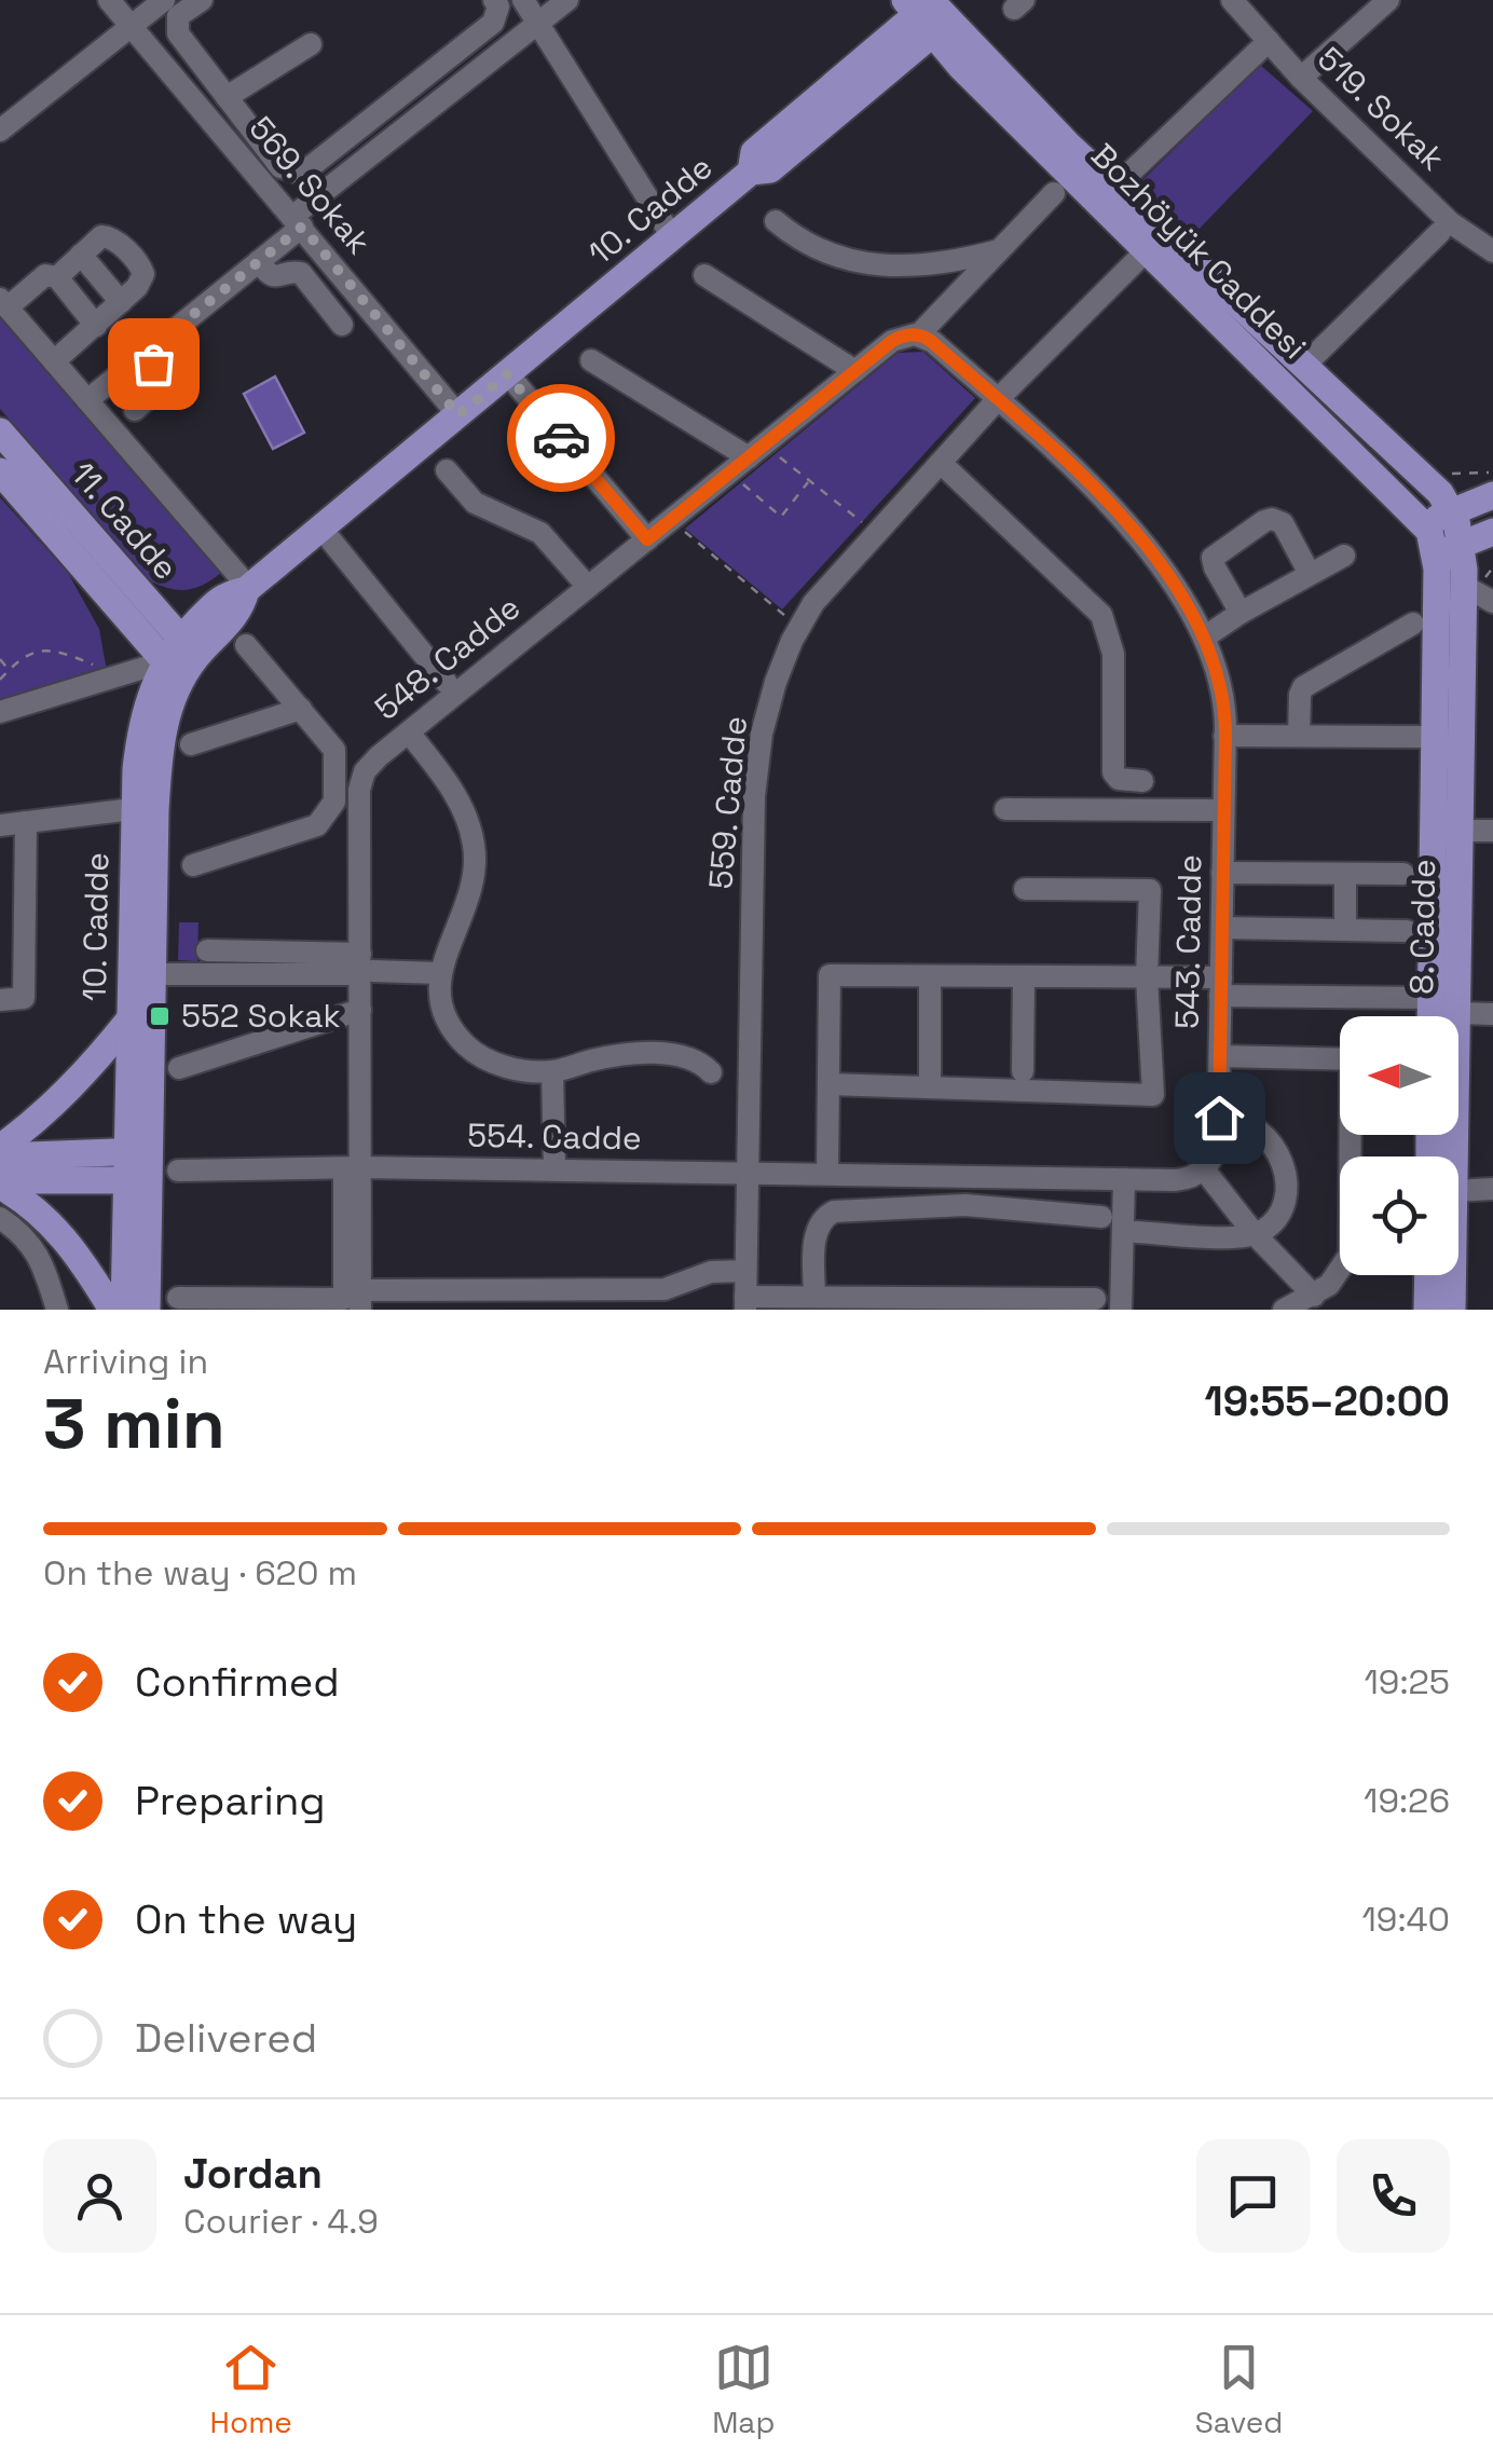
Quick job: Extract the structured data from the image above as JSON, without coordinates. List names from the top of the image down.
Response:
{
  "streets": {
    "main road": [
      "10. Cadde",
      "Bozhöyük Caddesi",
      "11. Cadde",
      "8. Cadde"
    ],
    "street": [
      "519. Sokak",
      "569. Sokak",
      "548. Cadde",
      "559. Cadde",
      "543. Cadde",
      "554. Cadde"
    ]
  },
  "crossings": [
    ["569. Sokak", "10. Cadde"],
    ["10. Cadde", "Bozhöyük Caddesi"],
    ["10. Cadde", "11. Cadde"],
    ["Bozhöyük Caddesi", "559. Cadde"],
    ["Bozhöyük Caddesi", "8. Cadde"],
    ["548. Cadde", "554. Cadde"],
    ["559. Cadde", "543. Cadde"],
    ["559. Cadde", "554. Cadde"]
  ],
  "places": {
    "transit": ["552 Sokak"]
  },
  "north": "left",
  "page": {
    "heading": ["3 min", "Arriving in", "19:55–20:00"],
    "panel": ["Jordan", "Courier · 4.9"],
    "bar": "On the way · 620 m",
    "list": [
      ["Confirmed", "19:25"],
      ["Preparing", "19:26"],
      ["On the way", "19:40"],
      "Delivered"
    ],
    "tabs": ["Home", "Map", "Saved"]
  }
}
